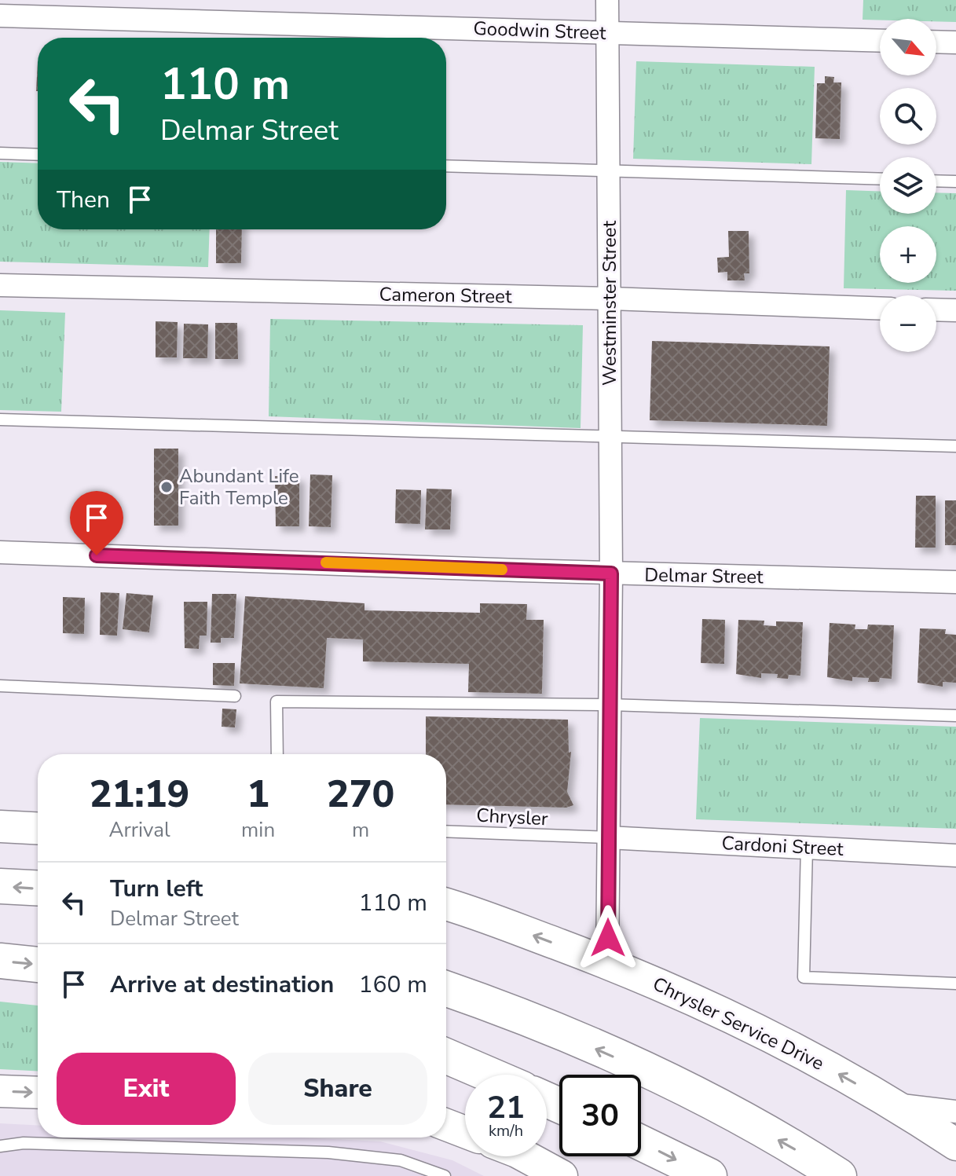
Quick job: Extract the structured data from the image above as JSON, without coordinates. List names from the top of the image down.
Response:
{
  "streets": {
    "street": [
      "Goodwin Street",
      "Cameron Street",
      "Westminster Street",
      "Delmar Street",
      "Cardoni Street",
      "Chrysler Service Drive"
    ],
    "lane": ["Chrysler"]
  },
  "crossings": [
    ["Goodwin Street", "Westminster Street"],
    ["Cameron Street", "Westminster Street"],
    ["Westminster Street", "Delmar Street"],
    ["Westminster Street", "Chrysler"],
    ["Westminster Street", "Cardoni Street"],
    ["Westminster Street", "Chrysler Service Drive"],
    ["Chrysler", "Cardoni Street"]
  ],
  "one_way": ["Chrysler Service Drive"],
  "places": ["Abundant Life Faith Temple"],
  "north": "bottom right",
  "page": {
    "map_buttons": ["+", "−"],
    "turn": ["110 m", "Delmar Street"],
    "then": "Then",
    "eta": [
      "21:19",
      "Arrival",
      "1",
      "min",
      "270",
      "m"
    ],
    "list": [
      {
        "name": "Turn left",
        "note": "Delmar Street",
        "value": "110 m"
      },
      {
        "name": "Arrive at destination",
        "value": "160 m"
      }
    ],
    "buttons": ["Exit", "Share"],
    "speed": "21 km/h",
    "limit": "30"
  }
}
